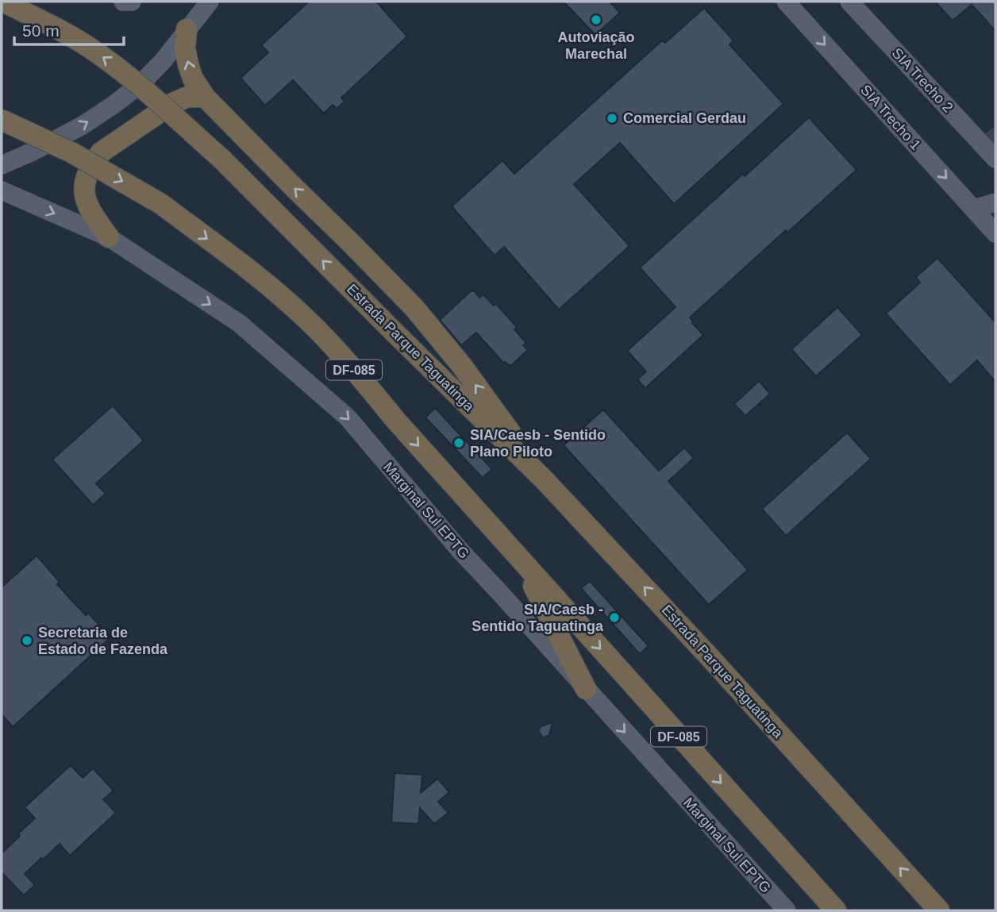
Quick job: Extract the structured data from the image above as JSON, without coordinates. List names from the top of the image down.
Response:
{
  "streets": {
    "highway": ["Estrada Parque Taguatinga", "DF-085"],
    "main road": ["SIA Trecho 2", "SIA Trecho 1", "Marginal Sul EPTG"]
  },
  "one_way": ["SIA Trecho 1", "Marginal Sul EPTG"],
  "places": [
    "Autoviação Marechal",
    "Comercial Gerdau",
    "SIA/Caesb - Sentido Plano Piloto",
    "SIA/Caesb - Sentido Taguatinga",
    "Secretaria de Estado de Fazenda"
  ],
  "scale_bar": "50 m"
}
